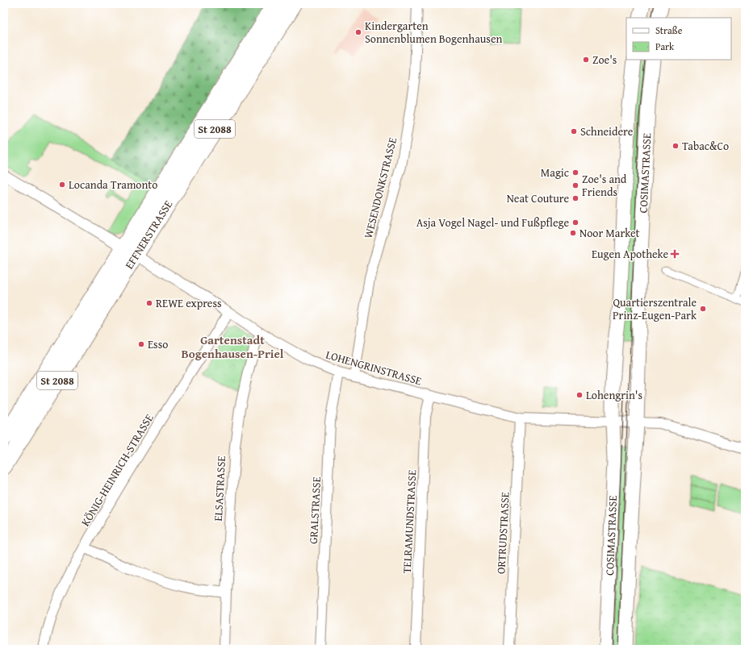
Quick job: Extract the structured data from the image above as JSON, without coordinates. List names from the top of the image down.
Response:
{
  "streets": {
    "highway": ["St 2088", "EFFNERSTRASSE"],
    "main road": ["COSIMASTRASSE"],
    "street": [
      "WESENDONKSTRASSE",
      "LOHENGRINSTRASSE",
      "KÖNIG-HEINRICH-STRASSE",
      "ELSASTRASSE",
      "GRALSTRASSE",
      "TELRAMUNDSTRASSE",
      "ORTRUDSTRASSE"
    ]
  },
  "crossings": [
    ["COSIMASTRASSE", "LOHENGRINSTRASSE"],
    ["WESENDONKSTRASSE", "LOHENGRINSTRASSE"],
    ["EFFNERSTRASSE", "LOHENGRINSTRASSE"],
    ["LOHENGRINSTRASSE", "KÖNIG-HEINRICH-STRASSE"],
    ["LOHENGRINSTRASSE", "ELSASTRASSE"],
    ["LOHENGRINSTRASSE", "GRALSTRASSE"],
    ["LOHENGRINSTRASSE", "TELRAMUNDSTRASSE"],
    ["LOHENGRINSTRASSE", "ORTRUDSTRASSE"]
  ],
  "districts": ["Gartenstadt Bogenhausen-Priel"],
  "places": {
    "other": [
      "Kindergarten Sonnenblumen Bogenhausen",
      "Zoe's",
      "Schneidere",
      "Tabac&Co",
      "Magic",
      "Locanda Tramonto",
      "Zoe's and Friends",
      "Neat Couture",
      "Asja Vogel Nagel- und Fußpflege",
      "Noor Market",
      "REWE express",
      "Quartierszentrale Prinz-Eugen-Park",
      "Esso",
      "Lohengrin's"
    ],
    "health": ["Eugen Apotheke"]
  },
  "legend": ["Straße", "Park"]
}
